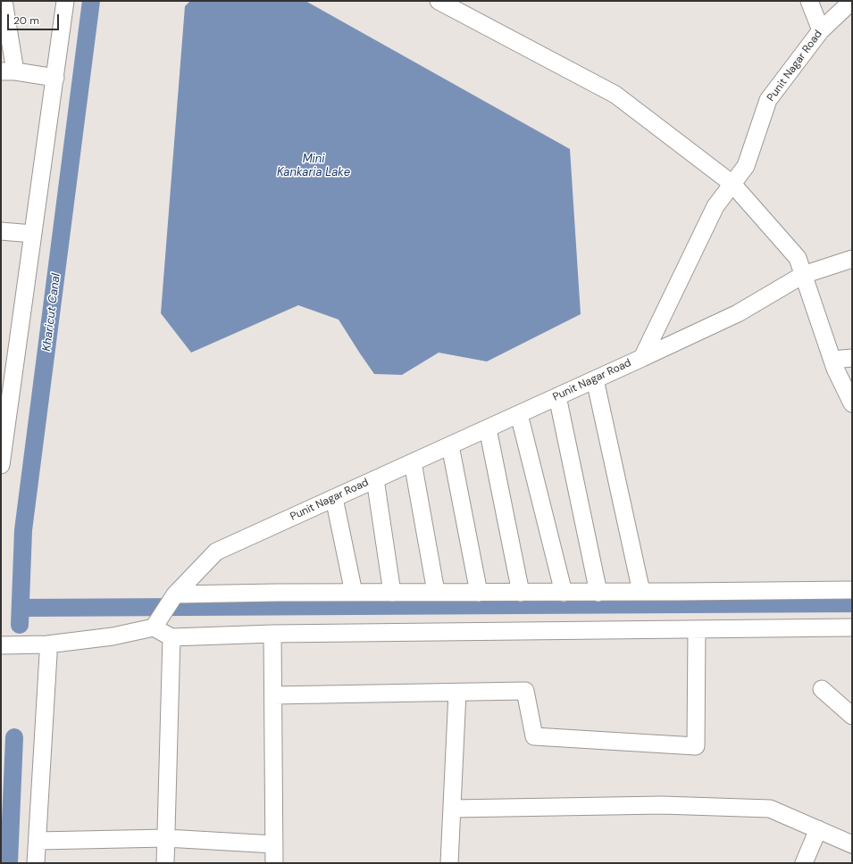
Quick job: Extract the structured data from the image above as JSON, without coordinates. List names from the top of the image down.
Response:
{
  "streets": {
    "street": ["Punit Nagar Road"]
  },
  "water": ["Mini Kankaria Lake", "Kharicut Canal"],
  "scale_bar": "20 m"
}
